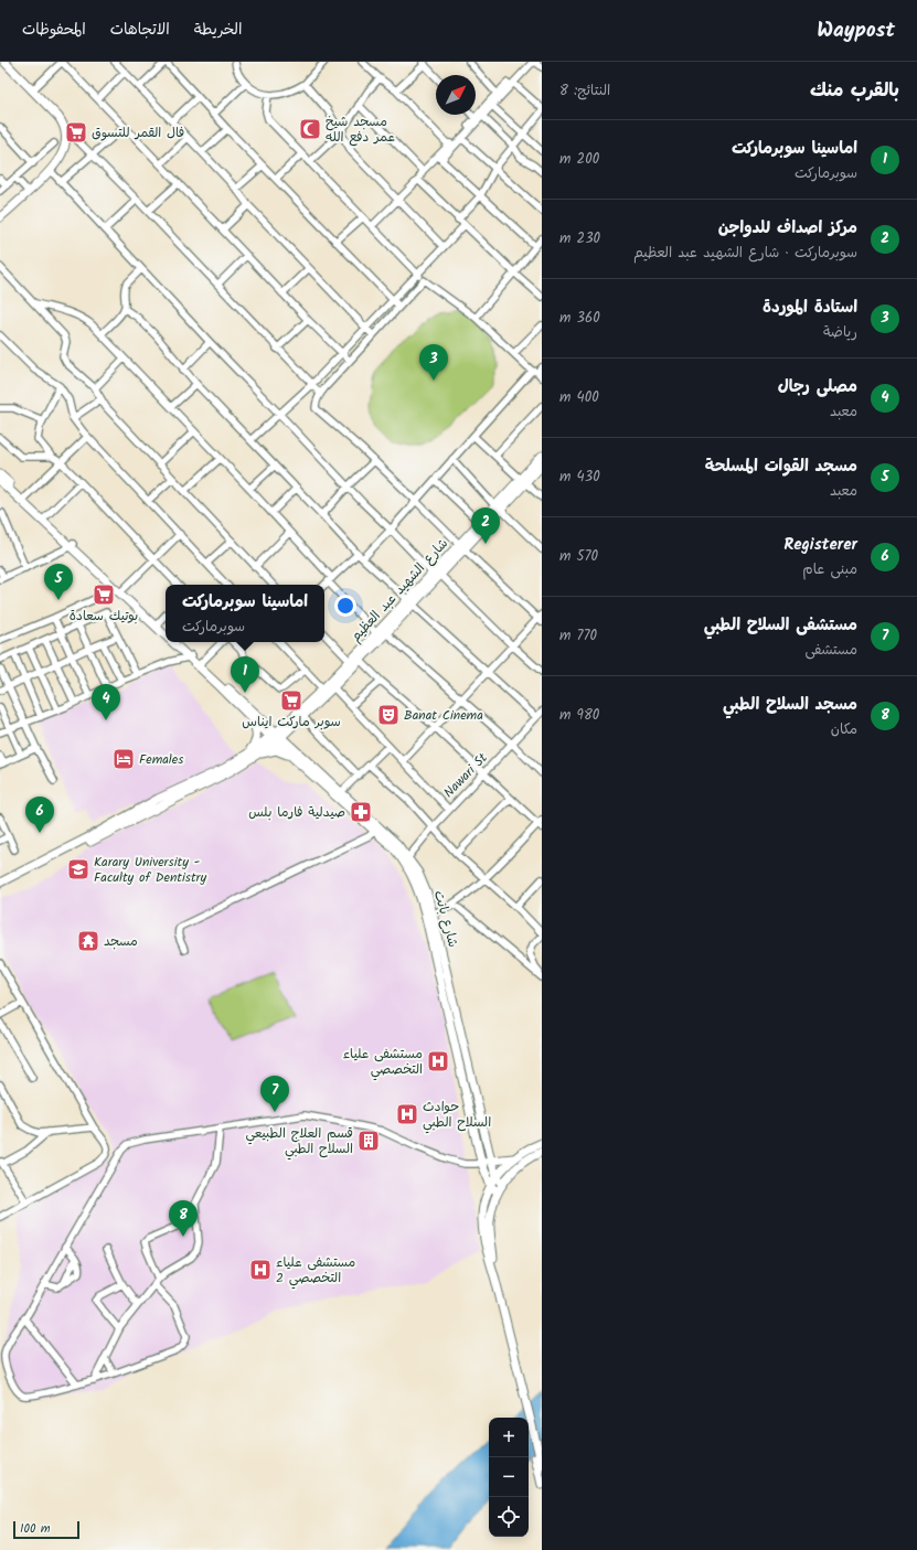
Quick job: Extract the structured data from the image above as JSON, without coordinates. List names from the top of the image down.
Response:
{
  "streets": {
    "main road": ["شارع الشهيد عبد العظيم", "شارع بانت"],
    "street": ["Nawari St"]
  },
  "crossings": [
    ["شارع الشهيد عبد العظيم", "شارع بانت"],
    ["Nawari St", "شارع بانت"]
  ],
  "places": {
    "mosque": ["مسجد شيخ عمر دفع الله"],
    "supermarket": ["فال القمر للتسوق", "بوتيك سعادة", "سوبر ماركت ايناس"],
    "theatre": ["Banat Cinema"],
    "hotel": ["Females"],
    "pharmacy": ["صيدلية فارما بلس"],
    "school or university": ["Karary University - Faculty of Dentistry"],
    "temple": ["مسجد"],
    "hospital": ["مستشفى علياء التخصصي", "حوادث السلاح الطبي", "مستشفى علياء التخصصي 2"],
    "building": ["قسم العلاج الطبيعي السلاح الطبي"]
  },
  "scale_bar": "100 m",
  "north": "top right",
  "page": {
    "header": "Waypost",
    "nav": ["الخريطة", "الاتجاهات", "المحفوظات"],
    "heading": ["بالقرب منك", "النتائج: 8"],
    "list": [
      {
        "mark": "1",
        "name": "اماسينا سوبرماركت",
        "note": "سوبرماركت",
        "value": "200 m"
      },
      {
        "mark": "2",
        "name": "مركز اصداف للدواجن",
        "note": "سوبرماركت · شارع الشهيد عبد العظيم",
        "value": "230 m"
      },
      {
        "mark": "3",
        "name": "استادة الموردة",
        "note": "رياضة",
        "value": "360 m"
      },
      {
        "mark": "4",
        "name": "مصلى رجال",
        "note": "معبد",
        "value": "400 m"
      },
      {
        "mark": "5",
        "name": "مسجد القوات المسلحة",
        "note": "معبد",
        "value": "430 m"
      },
      {
        "mark": "6",
        "name": "Registerer",
        "note": "مبنى عام",
        "value": "570 m"
      },
      {
        "mark": "7",
        "name": "مستشفى السلاح الطبي",
        "note": "مستشفى",
        "value": "770 m"
      },
      {
        "mark": "8",
        "name": "مسجد السلاح الطبي",
        "note": "مكان",
        "value": "980 m"
      }
    ],
    "pins": [
      "3",
      "2",
      "5",
      "1",
      "4",
      "6",
      "7",
      "8"
    ],
    "popup": ["اماسينا سوبرماركت", "سوبرماركت"],
    "map_buttons": ["+", "−"],
    "scale": "100 m"
  }
}
